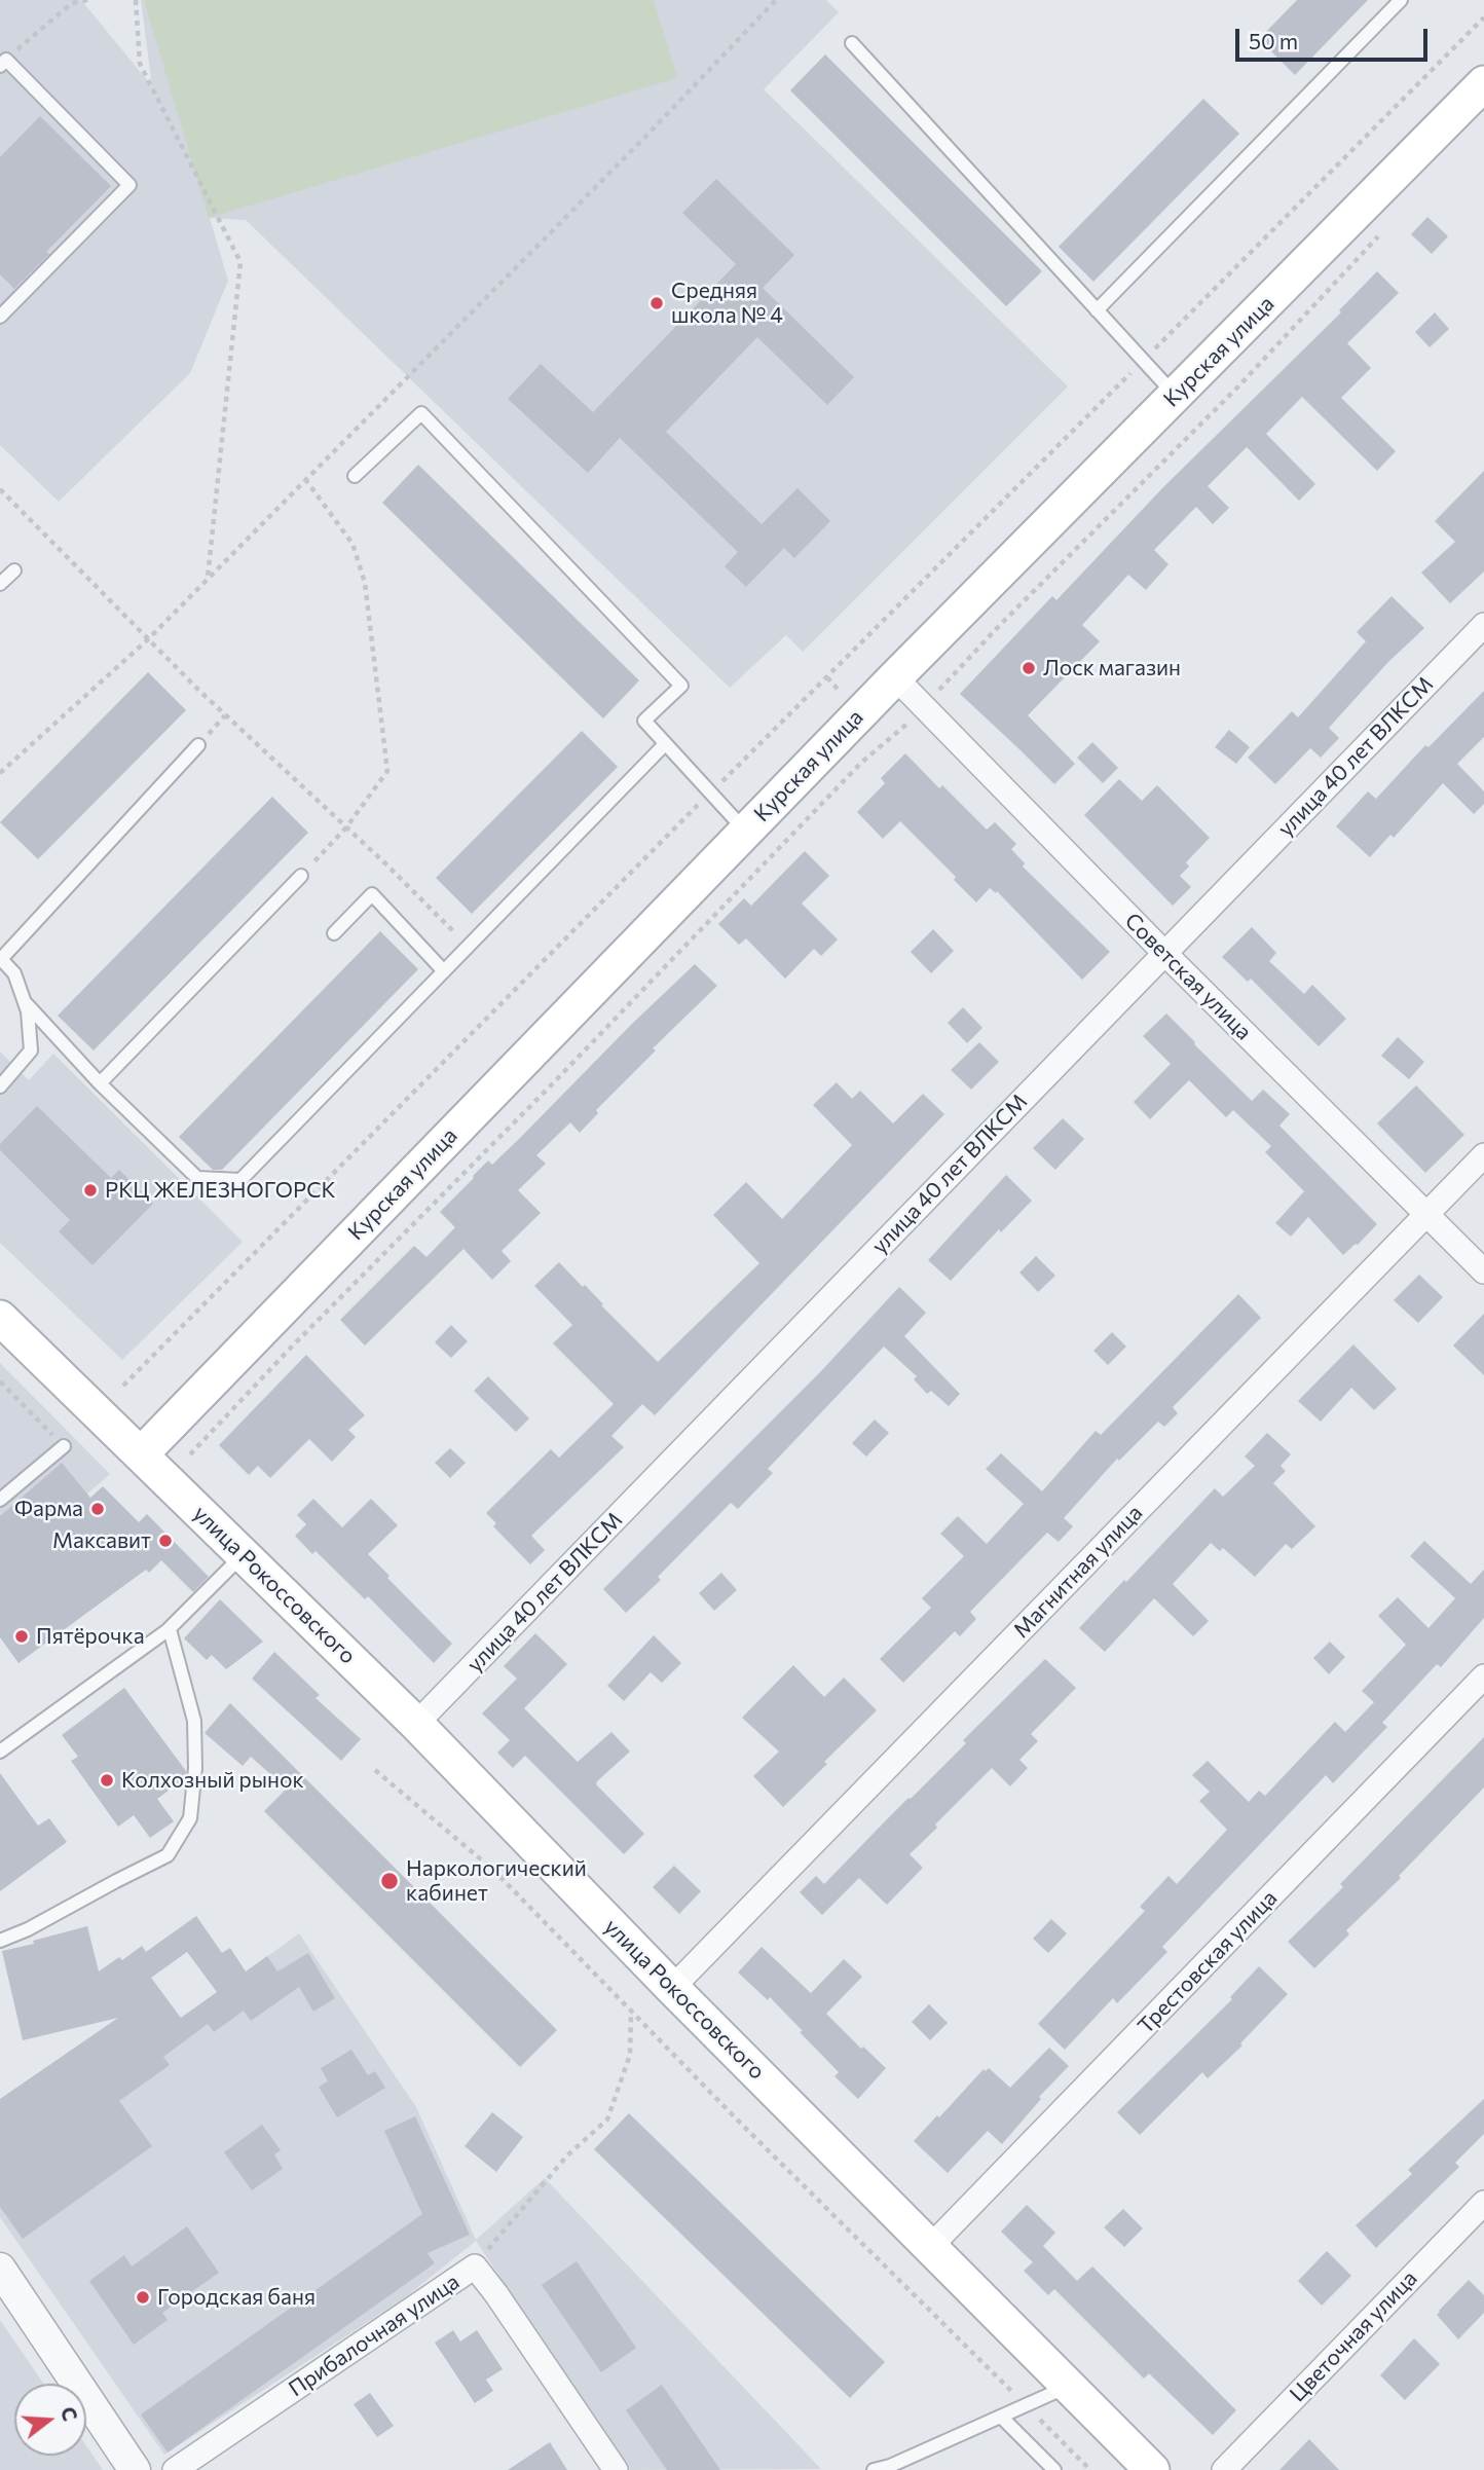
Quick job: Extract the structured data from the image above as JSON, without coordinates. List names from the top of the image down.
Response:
{
  "streets": {
    "main road": ["Курская улица", "улица Рокоссовского"],
    "street": [
      "улица 40 лет ВЛКСМ",
      "Советская улица",
      "Магнитная улица",
      "Трестовская улица",
      "Прибалочная улица",
      "Цветочная улица"
    ]
  },
  "crossings": [
    ["Курская улица", "Советская улица"],
    ["Курская улица", "улица Рокоссовского"],
    ["улица 40 лет ВЛКСМ", "Советская улица"],
    ["улица 40 лет ВЛКСМ", "улица Рокоссовского"],
    ["Советская улица", "Магнитная улица"],
    ["Магнитная улица", "улица Рокоссовского"],
    ["улица Рокоссовского", "Трестовская улица"]
  ],
  "places": [
    "Средняя школа № 4",
    "Лоск магазин",
    "РКЦ ЖЕЛЕЗНОГОРСК",
    "Фарма",
    "Максавит",
    "Пятёрочка",
    "Колхозный рынок",
    "Наркологический кабинет",
    "Городская баня"
  ],
  "scale_bar": "50 m",
  "north": "right"
}
